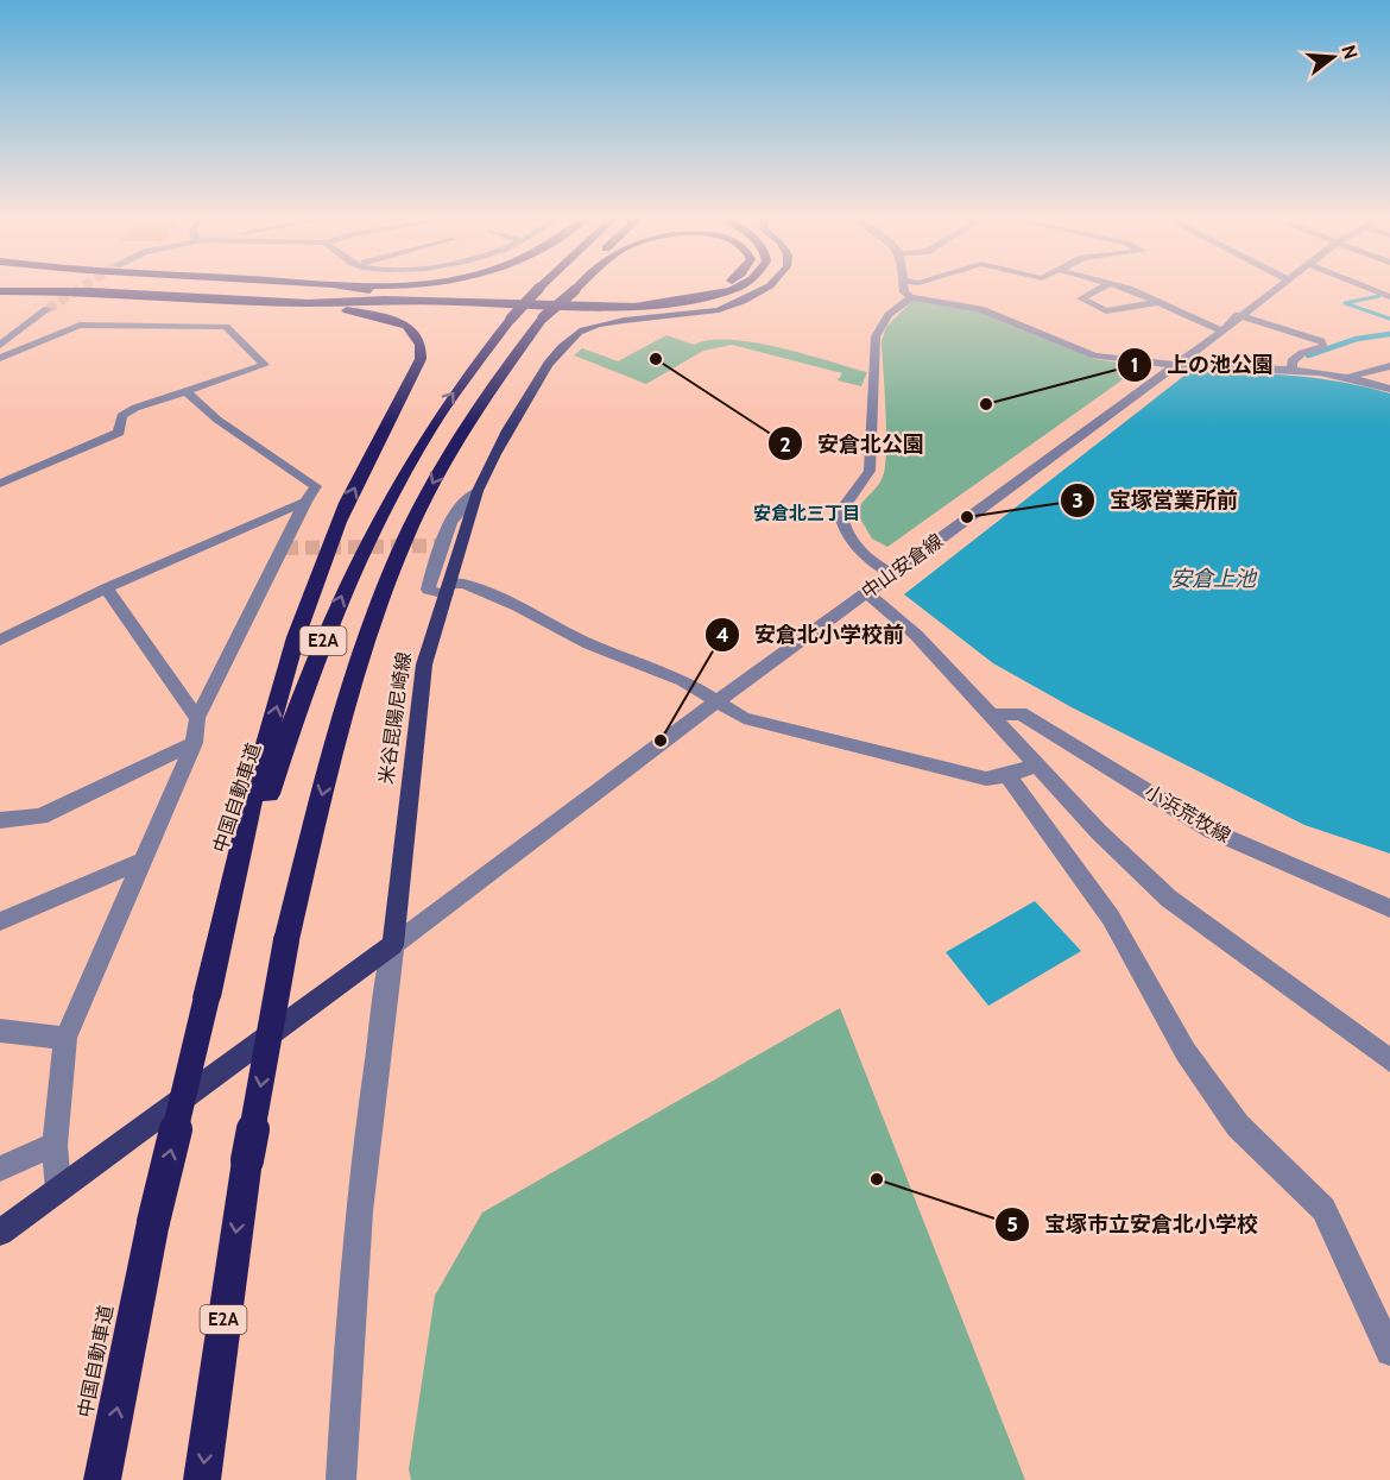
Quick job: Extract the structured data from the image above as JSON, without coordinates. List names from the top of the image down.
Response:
{
  "streets": {
    "highway": ["E2A", "中国自動車道"],
    "main road": ["米谷昆陽尼崎線"],
    "street": ["中山安倉線", "小浜荒牧線"]
  },
  "crossings": [
    ["中山安倉線", "米谷昆陽尼崎線"]
  ],
  "districts": ["安倉北三丁目"],
  "water": ["安倉上池"],
  "places": [
    "安倉北公園",
    "上の池公園",
    "宝塚営業所前",
    "安倉北小学校前",
    "宝塚市立安倉北小学校"
  ],
  "north": "right"
}
